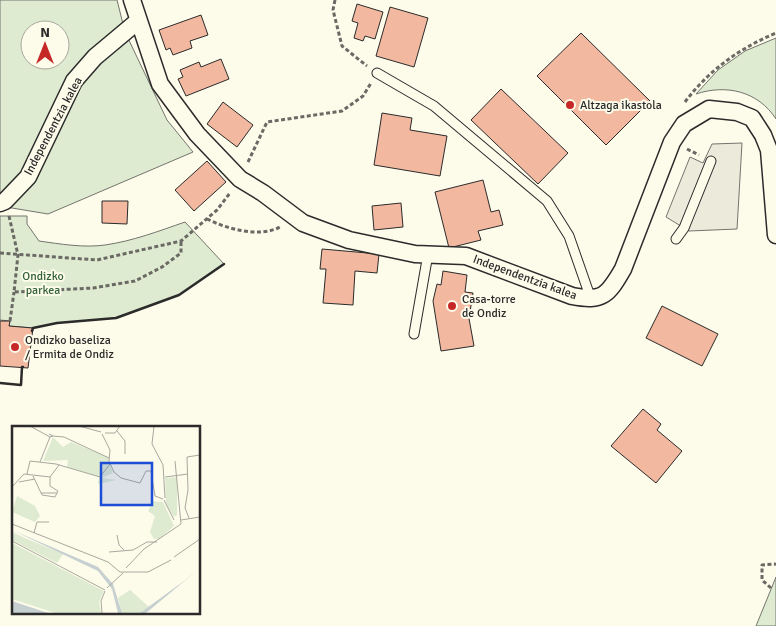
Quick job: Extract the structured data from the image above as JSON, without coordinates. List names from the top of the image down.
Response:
{
  "streets": {
    "street": ["Independentzia kalea"]
  },
  "parks": ["Ondizko parkea"],
  "places": ["Altzaga ikastola", "Casa-torre de Ondiz", "Ondizko baseliza / Ermita de Ondiz"],
  "north": "top"
}
